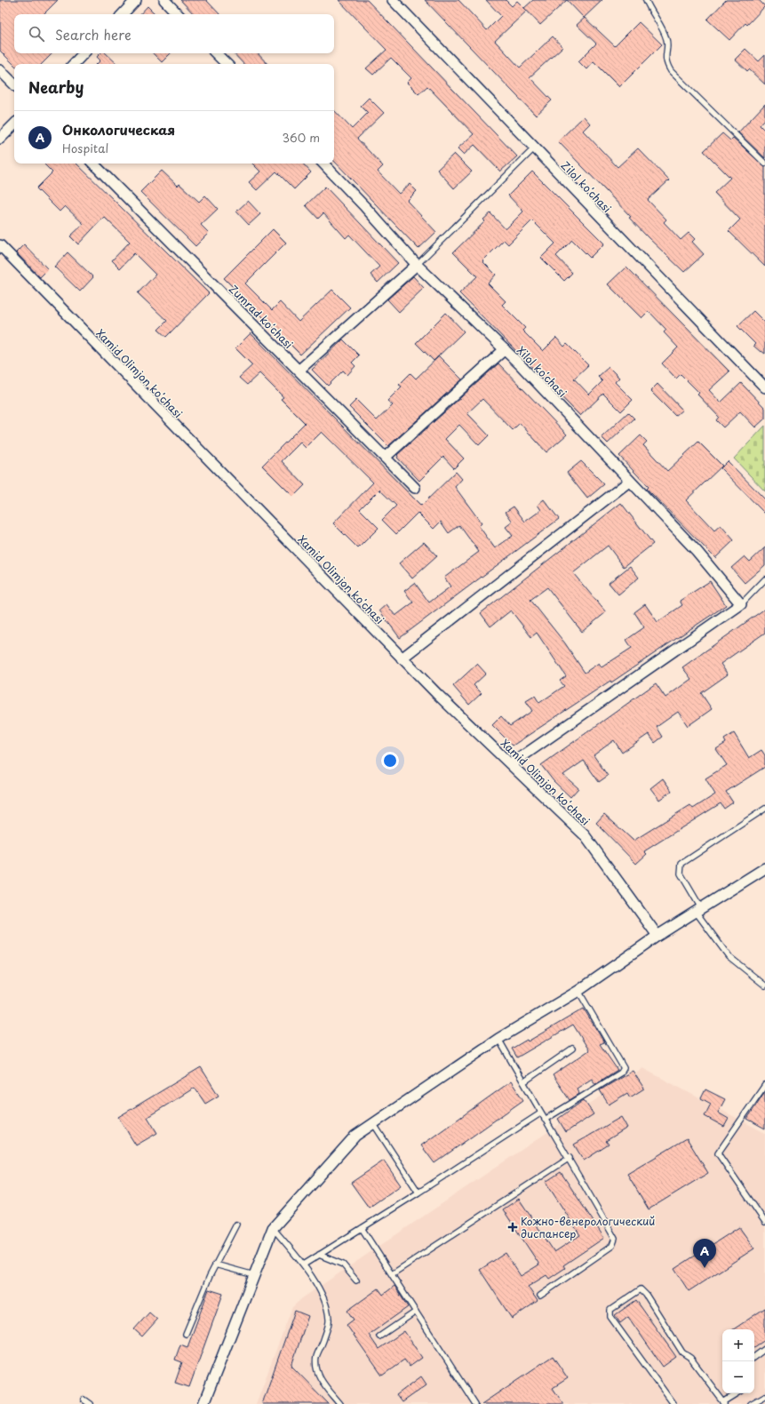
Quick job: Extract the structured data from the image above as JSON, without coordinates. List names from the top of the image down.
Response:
{
  "streets": {
    "street": [
      "Zilol koʻchasi",
      "Zumrad koʻchasi",
      "Xilol koʻchasi",
      "Xamid Olimjon koʻchasi"
    ]
  },
  "places": {
    "health": ["Кожно-венерологический диспансер"]
  },
  "page": {
    "search": "Search here",
    "heading": "Nearby",
    "list": [
      {
        "mark": "A",
        "name": "Онкологическая",
        "note": "Hospital",
        "value": "360 m"
      }
    ],
    "pins": "A",
    "map_buttons": ["+", "−"]
  }
}
